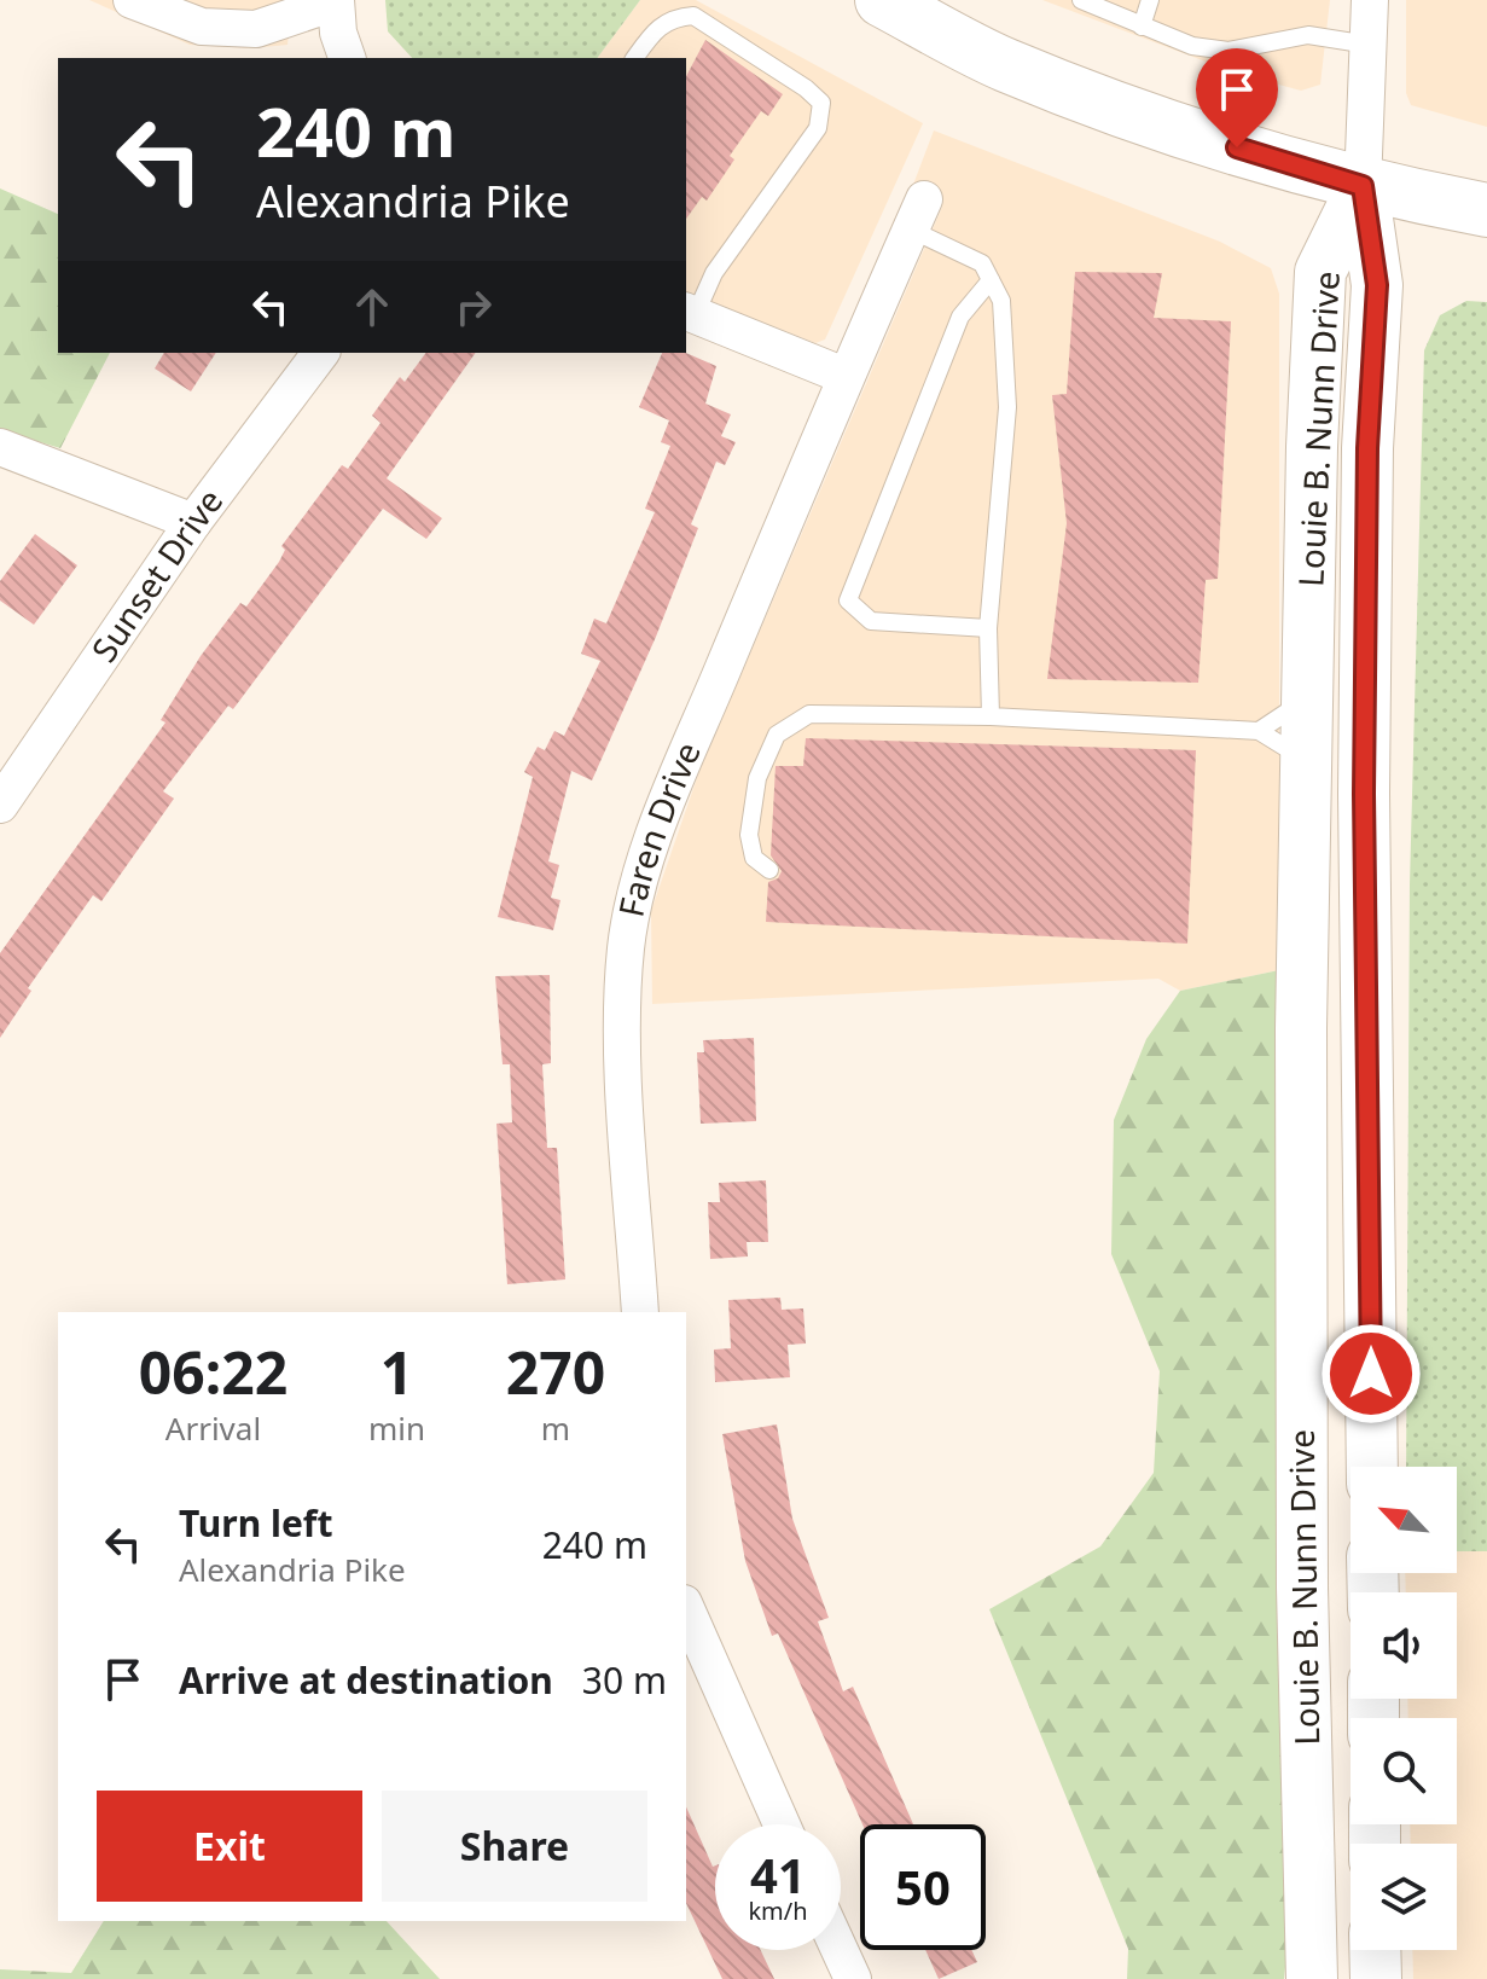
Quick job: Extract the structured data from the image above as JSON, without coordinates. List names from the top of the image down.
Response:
{
  "streets": {
    "main road": ["Louie B. Nunn Drive"],
    "street": ["Sunset Drive", "Faren Drive"]
  },
  "north": "top left",
  "page": {
    "turn": ["240 m", "Alexandria Pike"],
    "eta": [
      "06:22",
      "Arrival",
      "1",
      "min",
      "270",
      "m"
    ],
    "list": [
      {
        "name": "Turn left",
        "note": "Alexandria Pike",
        "value": "240 m"
      },
      {
        "name": "Arrive at destination",
        "value": "30 m"
      }
    ],
    "buttons": ["Exit", "Share"],
    "speed": "41 km/h",
    "limit": "50"
  }
}
